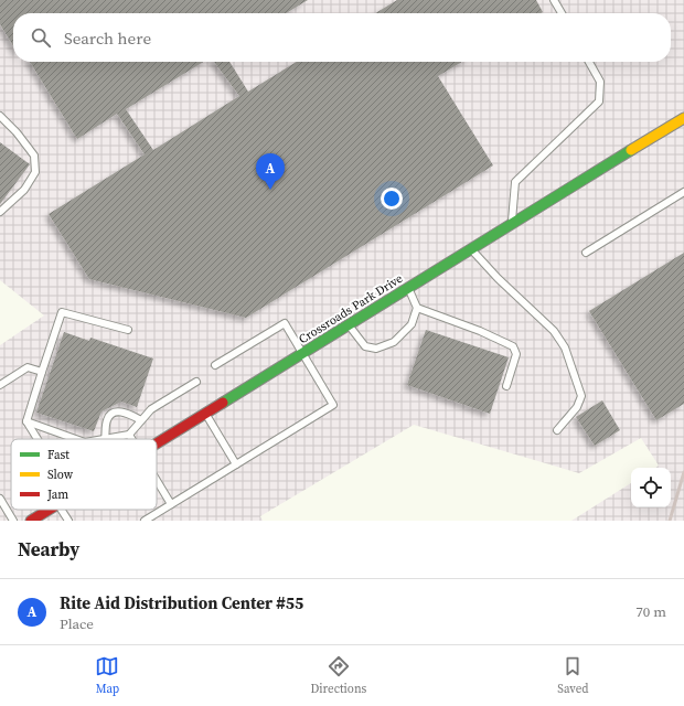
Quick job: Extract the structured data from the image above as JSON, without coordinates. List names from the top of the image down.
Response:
{
  "streets": {
    "street": ["Crossroads Park Drive"]
  },
  "legend": ["Fast", "Slow", "Jam"],
  "page": {
    "search": "Search here",
    "pins": "A",
    "heading": "Nearby",
    "list": [
      {
        "mark": "A",
        "name": "Rite Aid Distribution Center #55",
        "note": "Place",
        "value": "70 m"
      }
    ],
    "nav": ["Map", "Directions", "Saved"]
  }
}
